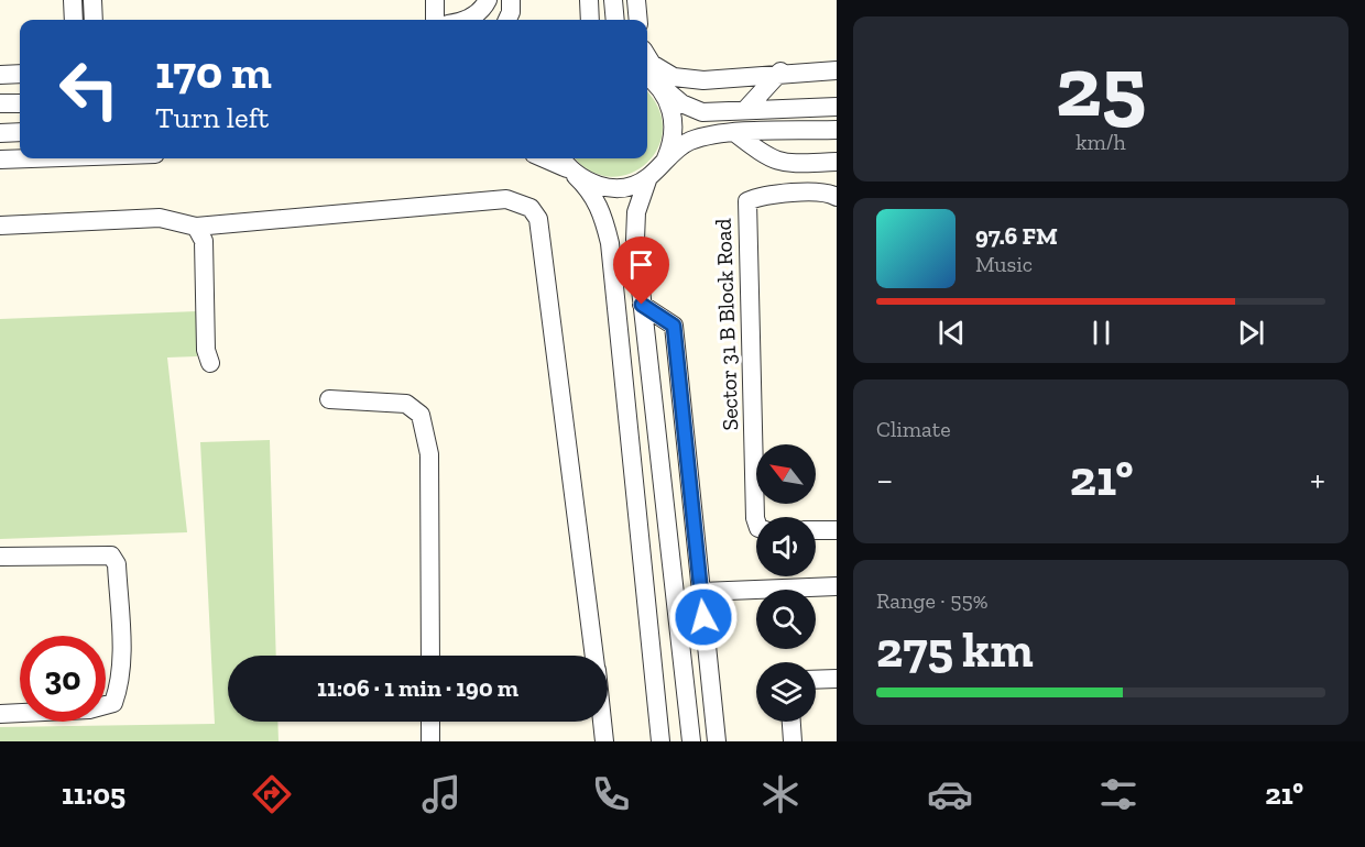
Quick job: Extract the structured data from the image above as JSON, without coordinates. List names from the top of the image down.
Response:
{
  "streets": {
    "street": ["Sector 31 B Block Road"]
  },
  "north": "top left",
  "page": {
    "tile": [
      ["25", "km/h"],
      "Climate",
      ["Range · 55%", "275 km"]
    ],
    "turn": ["170 m", "Turn left"],
    "song": ["97.6 FM", "Music"],
    "heat": ["−", "21°", "+"],
    "limit": "30",
    "trip": "11:06 · 1 min · 190 m",
    "tabs": ["11:05", "21°"]
  }
}
